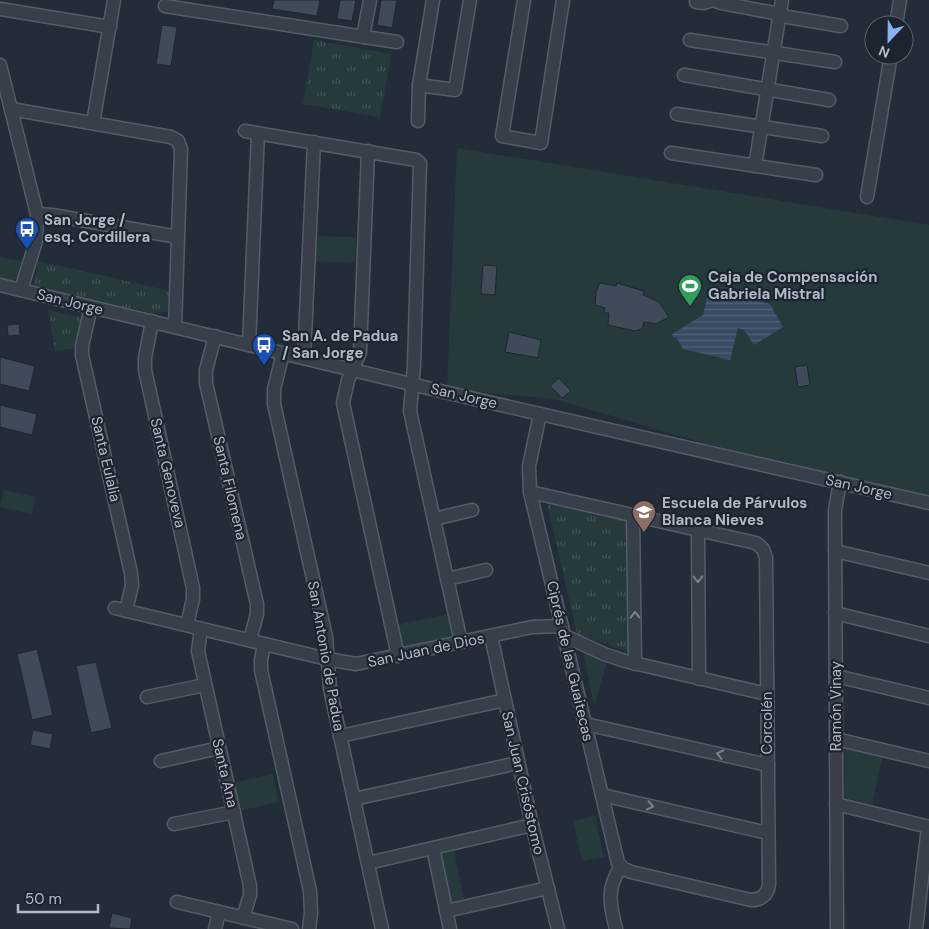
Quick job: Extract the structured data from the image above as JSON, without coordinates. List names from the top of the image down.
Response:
{
  "streets": {
    "street": [
      "San Jorge",
      "Santa Eulalia",
      "Santa Genoveva",
      "Santa Filomena",
      "San Juan de Dios",
      "San Antonio de Padua",
      "Ciprés de las Guaitecas",
      "Ramón Vinay",
      "Corcolén",
      "Santa Ana",
      "San Juan Crisóstomo"
    ]
  },
  "crossings": [
    ["San Jorge", "Santa Eulalia"],
    ["San Jorge", "Santa Genoveva"],
    ["San Jorge", "Santa Filomena"],
    ["San Jorge", "San Antonio de Padua"],
    ["San Jorge", "Ciprés de las Guaitecas"],
    ["San Jorge", "Ramón Vinay"],
    ["Santa Eulalia", "San Juan de Dios"],
    ["Santa Genoveva", "San Juan de Dios"],
    ["Santa Filomena", "San Juan de Dios"],
    ["San Juan de Dios", "San Antonio de Padua"],
    ["San Juan de Dios", "Ciprés de las Guaitecas"],
    ["San Juan de Dios", "Corcolén"],
    ["San Juan de Dios", "Santa Ana"],
    ["San Juan de Dios", "San Juan Crisóstomo"],
    ["Ciprés de las Guaitecas", "Corcolén"]
  ],
  "places": {
    "bus stop": ["San Jorge / esq. Cordillera", "San A. de Padua / San Jorge"],
    "sports": ["Caja de Compensación Gabriela Mistral"],
    "school or university": ["Escuela de Párvulos Blanca Nieves"]
  },
  "scale_bar": "50 m",
  "north": "bottom"
}
